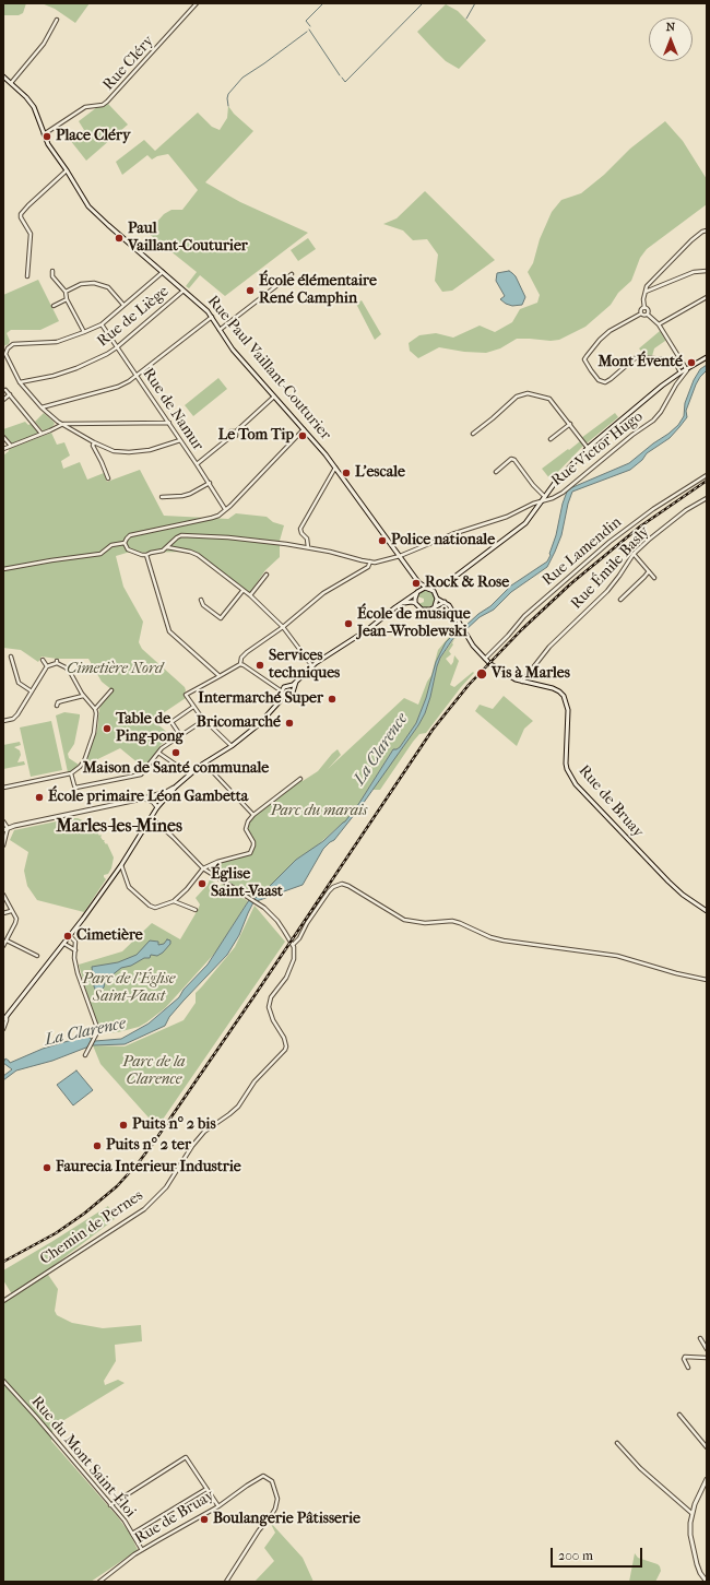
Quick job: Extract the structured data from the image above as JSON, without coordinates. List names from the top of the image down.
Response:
{
  "streets": {
    "main road": ["Rue Paul Vaillant-Couturier", "Rue Victor Hugo", "Rue de Bruay"],
    "street": [
      "Rue Cléry",
      "Rue de Liège",
      "Rue de Namur",
      "Rue Lamendin",
      "Rue Émile Basly",
      "Chemin de Pernes",
      "Rue du Mont Saint-Éloi"
    ]
  },
  "crossings": [
    ["Rue Cléry", "Rue Paul Vaillant-Couturier"],
    ["Rue de Liège", "Rue Paul Vaillant-Couturier"],
    ["Rue de Liège", "Rue de Namur"],
    ["Rue Lamendin", "Rue de Bruay"],
    ["Rue Émile Basly", "Rue de Bruay"],
    ["Rue de Bruay", "Rue du Mont Saint-Éloi"]
  ],
  "districts": ["Marles-les-Mines"],
  "water": ["La Clarence"],
  "parks": [
    "Cimetière Nord",
    "Parc du marais",
    "Parc de l'Église Saint-Vaast",
    "Parc de la Clarence"
  ],
  "places": [
    "Place Cléry",
    "Paul Vaillant-Couturier",
    "École élémentaire René Camphin",
    "Mont Éventé",
    "Le Tom Tip",
    "L'escale",
    "Police nationale",
    "Rock & Rose",
    "École de musique Jean-Wroblewski",
    "Services techniques",
    "Vis à Marles",
    "Intermarché Super",
    "Bricomarché",
    "Table de Ping-pong",
    "Maison de Santé communale",
    "École primaire Léon Gambetta",
    "Église Saint-Vaast",
    "Cimetière",
    "Puits n° 2 bis",
    "Puits n° 2 ter",
    "Faurecia Interieur Industrie",
    "Boulangerie Pâtisserie"
  ],
  "scale_bar": "200 m",
  "north": "top"
}
